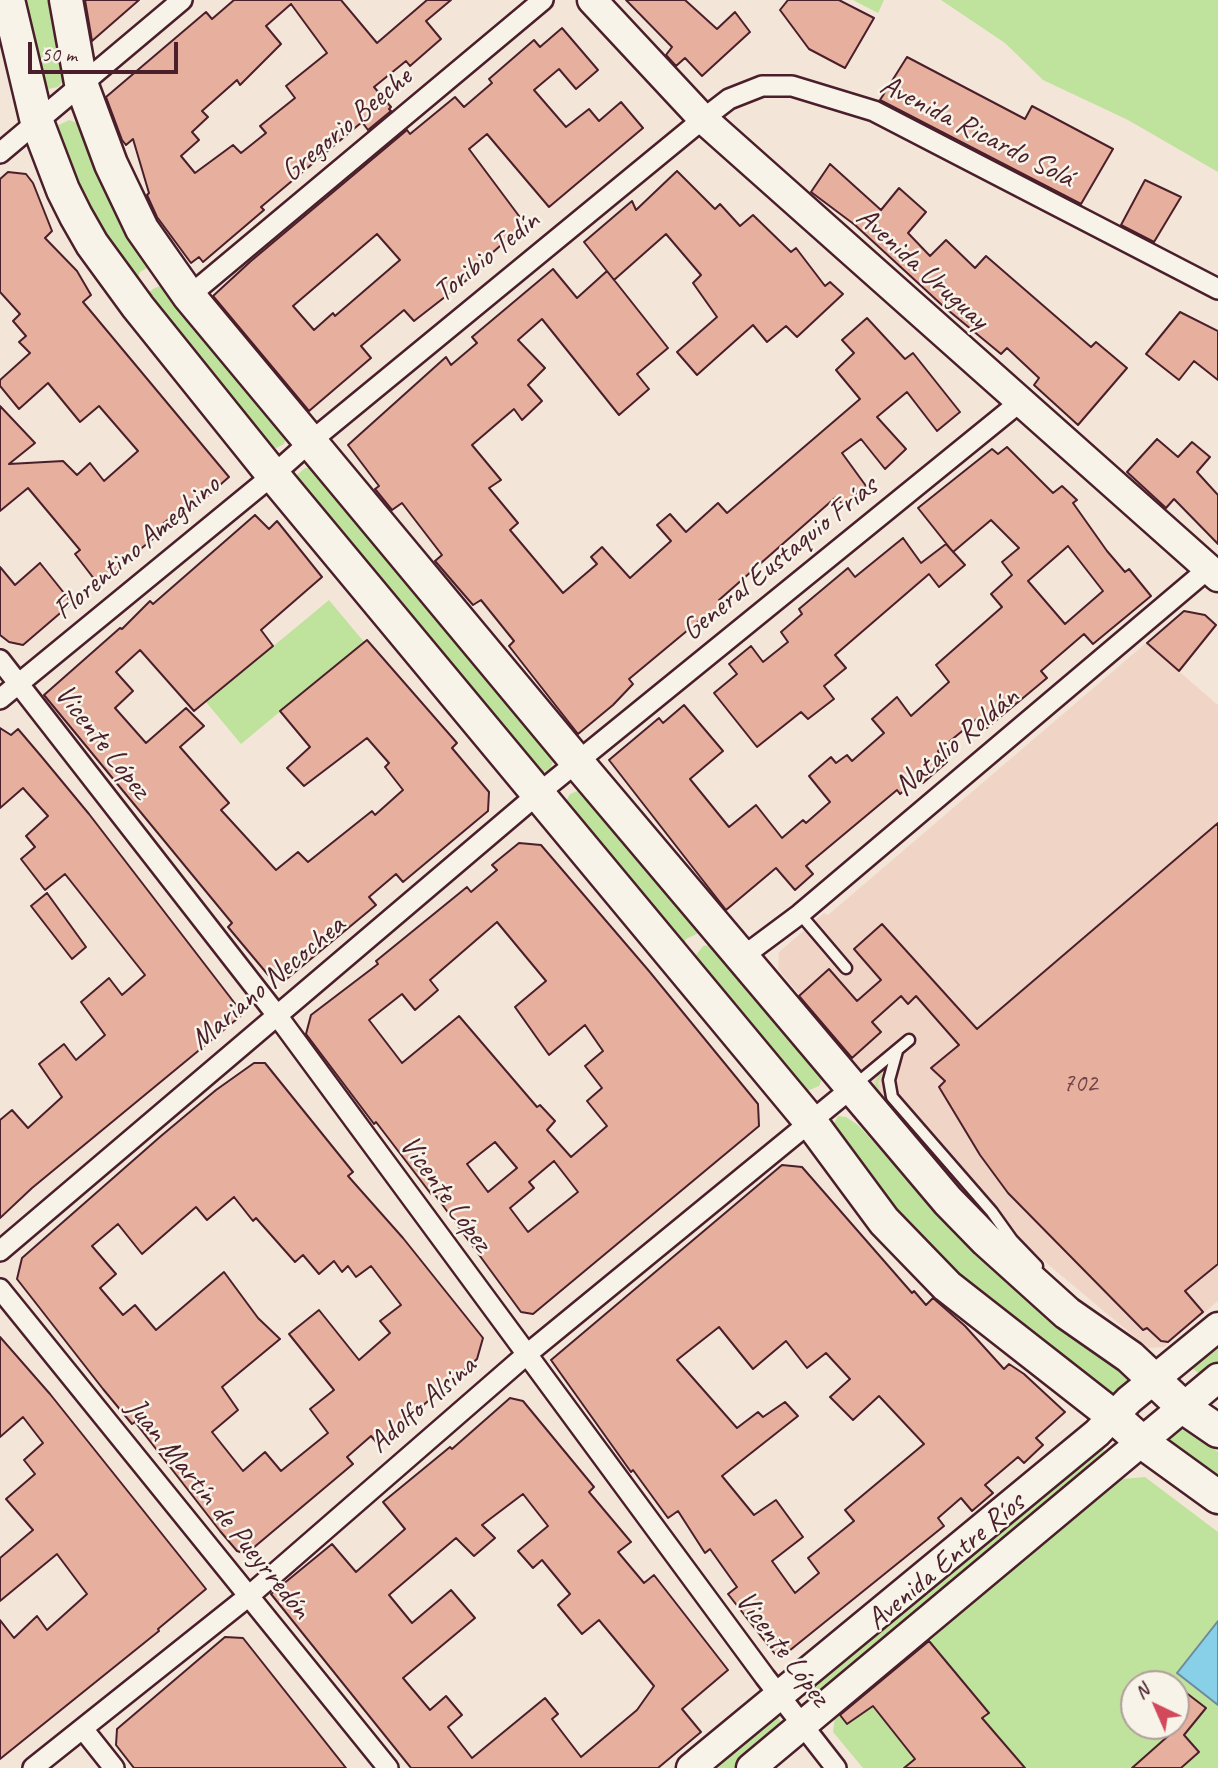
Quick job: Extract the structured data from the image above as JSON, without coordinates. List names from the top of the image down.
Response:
{
  "streets": {
    "main road": ["Avenida Uruguay", "Avenida Entre Ríos"],
    "street": [
      "Gregorio Beeche",
      "Avenida Ricardo Solá",
      "Toribio Tedín",
      "Florentino Ameghino",
      "General Eustaquio Frías",
      "Vicente López",
      "Natalio Roldán",
      "Mariano Necochea",
      "Adolfo Alsina",
      "Juan Martín de Pueyrredón"
    ]
  },
  "crossings": [
    ["Avenida Ricardo Solá", "Toribio Tedín"],
    ["Avenida Ricardo Solá", "Avenida Uruguay"],
    ["Toribio Tedín", "Avenida Uruguay"],
    ["Toribio Tedín", "Florentino Ameghino"],
    ["Avenida Uruguay", "General Eustaquio Frías"],
    ["Avenida Uruguay", "Natalio Roldán"],
    ["Florentino Ameghino", "Vicente López"],
    ["General Eustaquio Frías", "Mariano Necochea"],
    ["Vicente López", "Mariano Necochea"],
    ["Vicente López", "Adolfo Alsina"],
    ["Vicente López", "Avenida Entre Ríos"],
    ["Adolfo Alsina", "Juan Martín de Pueyrredón"]
  ],
  "house_numbers": ["702"],
  "scale_bar": "50 m",
  "north": "top left"
}
